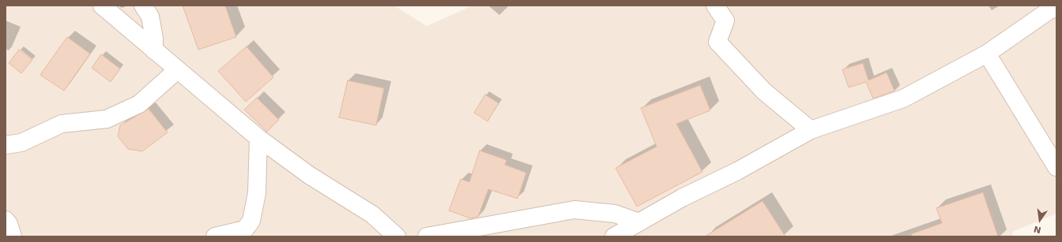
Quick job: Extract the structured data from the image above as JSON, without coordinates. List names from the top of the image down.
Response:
{
  "north": "bottom"
}
